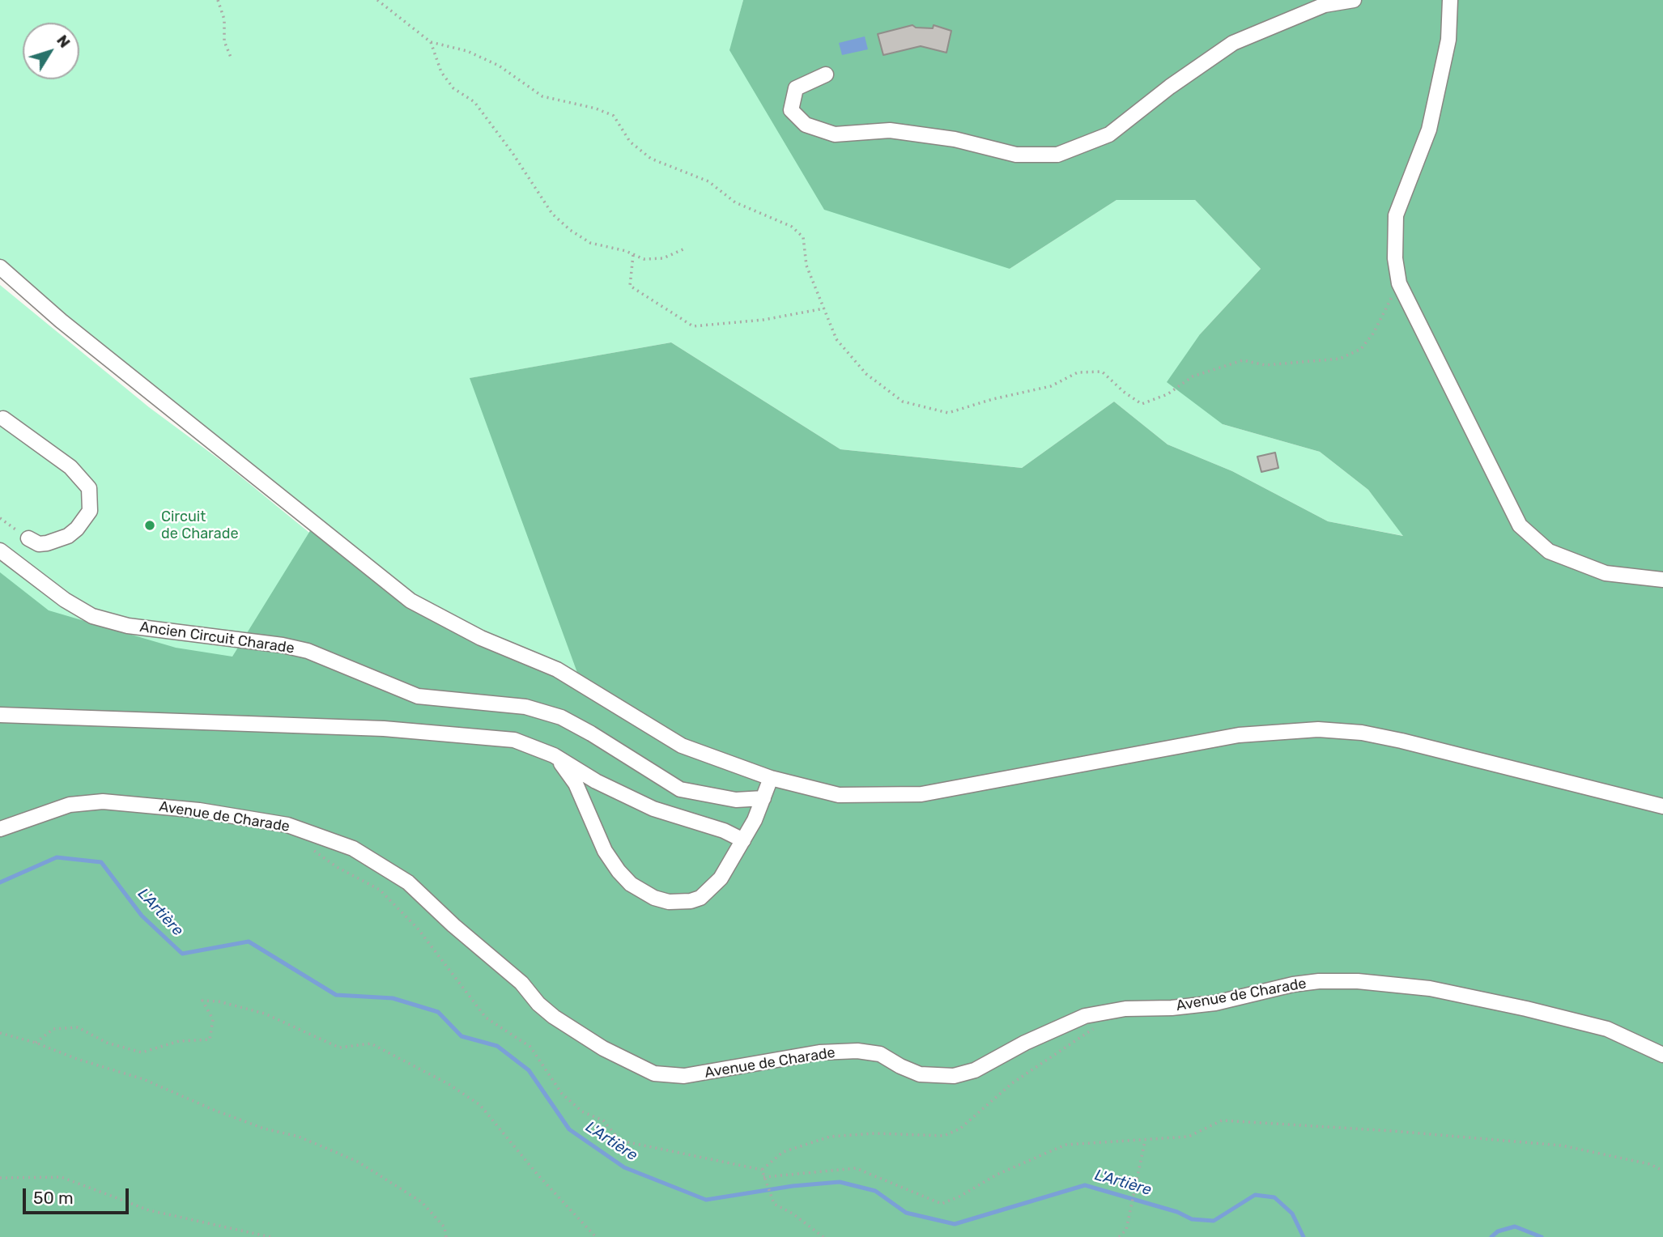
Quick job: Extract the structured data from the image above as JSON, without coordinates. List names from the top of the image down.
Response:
{
  "streets": {
    "street": ["Ancien Circuit Charade", "Avenue de Charade"]
  },
  "water": ["L'Artière"],
  "places": ["Circuit de Charade"],
  "scale_bar": "50 m",
  "north": "top right"
}
